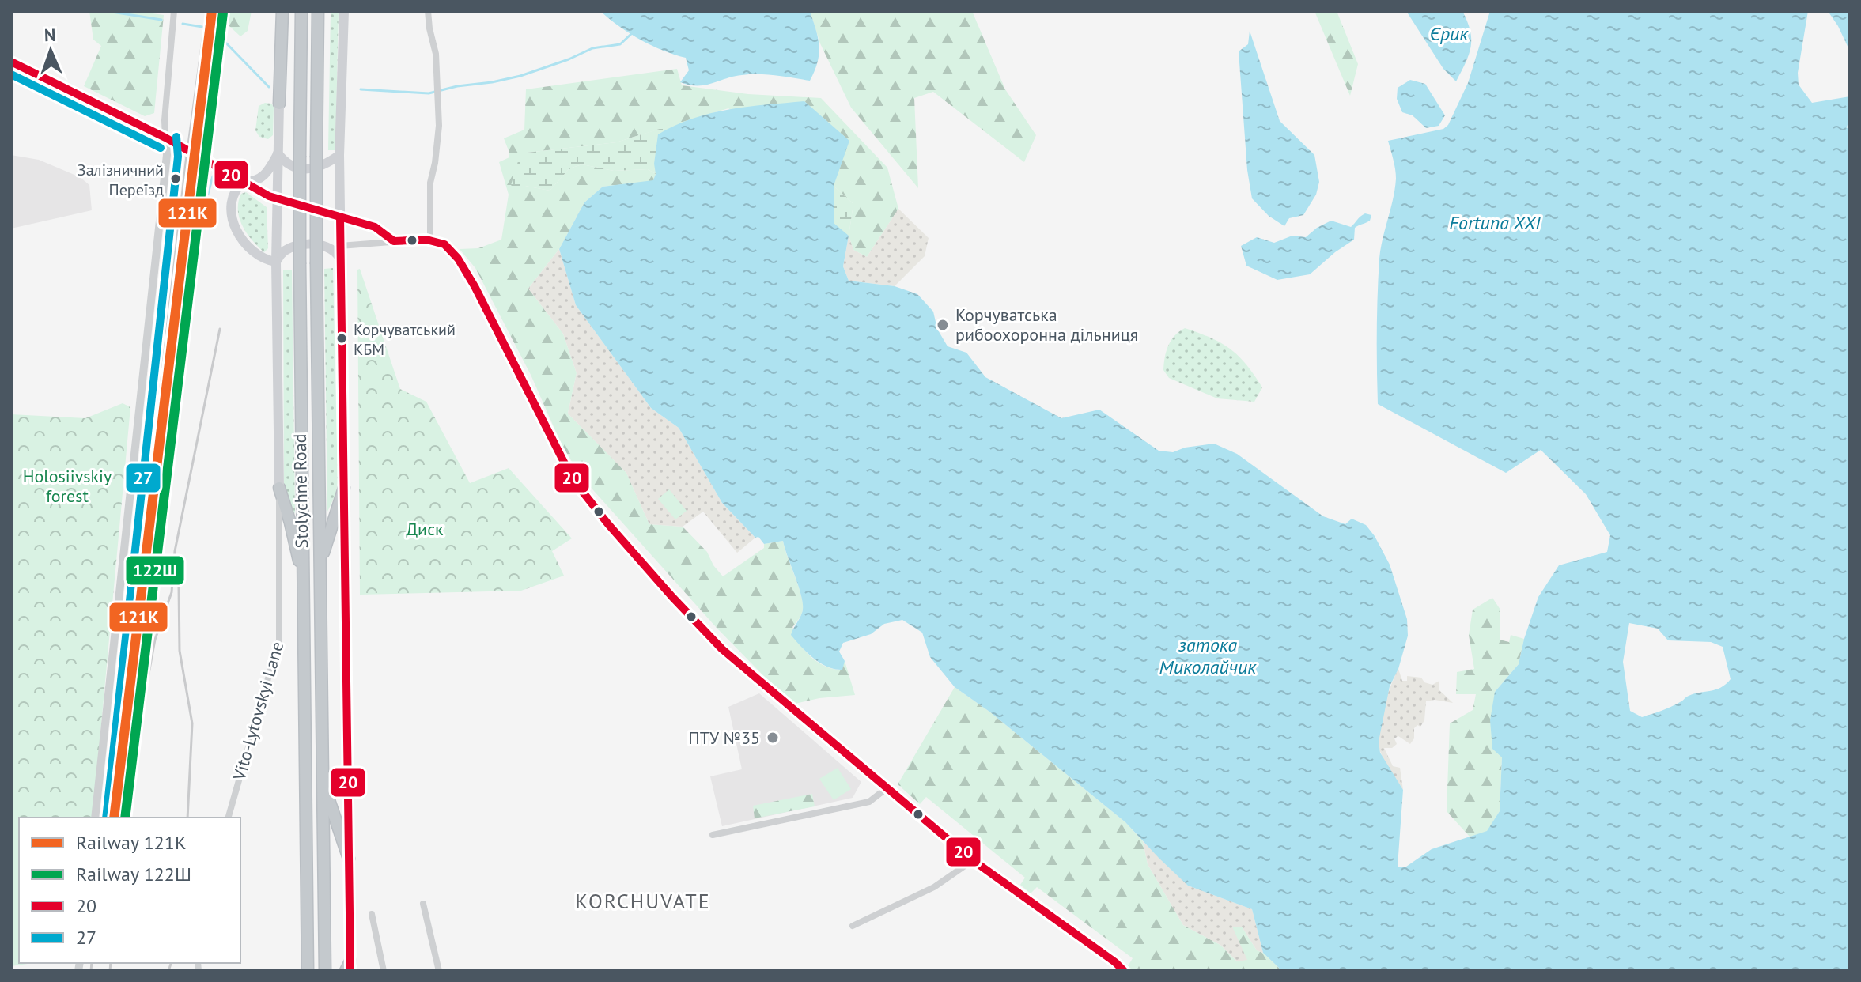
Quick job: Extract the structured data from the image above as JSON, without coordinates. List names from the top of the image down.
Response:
{
  "streets": {
    "highway": ["Stolychne Road"],
    "street": ["Vito-Lytovskyi Lane"]
  },
  "districts": ["KORCHUVATE"],
  "water": ["Єрик", "Fortuna XXI", "затока Миколайчик"],
  "parks": ["Holosiivskiy forest", "Диск"],
  "places": [
    "Залізничний Переїзд",
    "Корчуватська рибоохоронна дільниця",
    "Корчуватський КБМ",
    "ПТУ №35"
  ],
  "lines": [
    "rail line 121К",
    "rail line 122Ш",
    "transit line 20",
    "transit line 27"
  ],
  "legend": [
    "Railway 121К",
    "Railway 122Ш",
    "20",
    "27"
  ],
  "north": "top"
}
